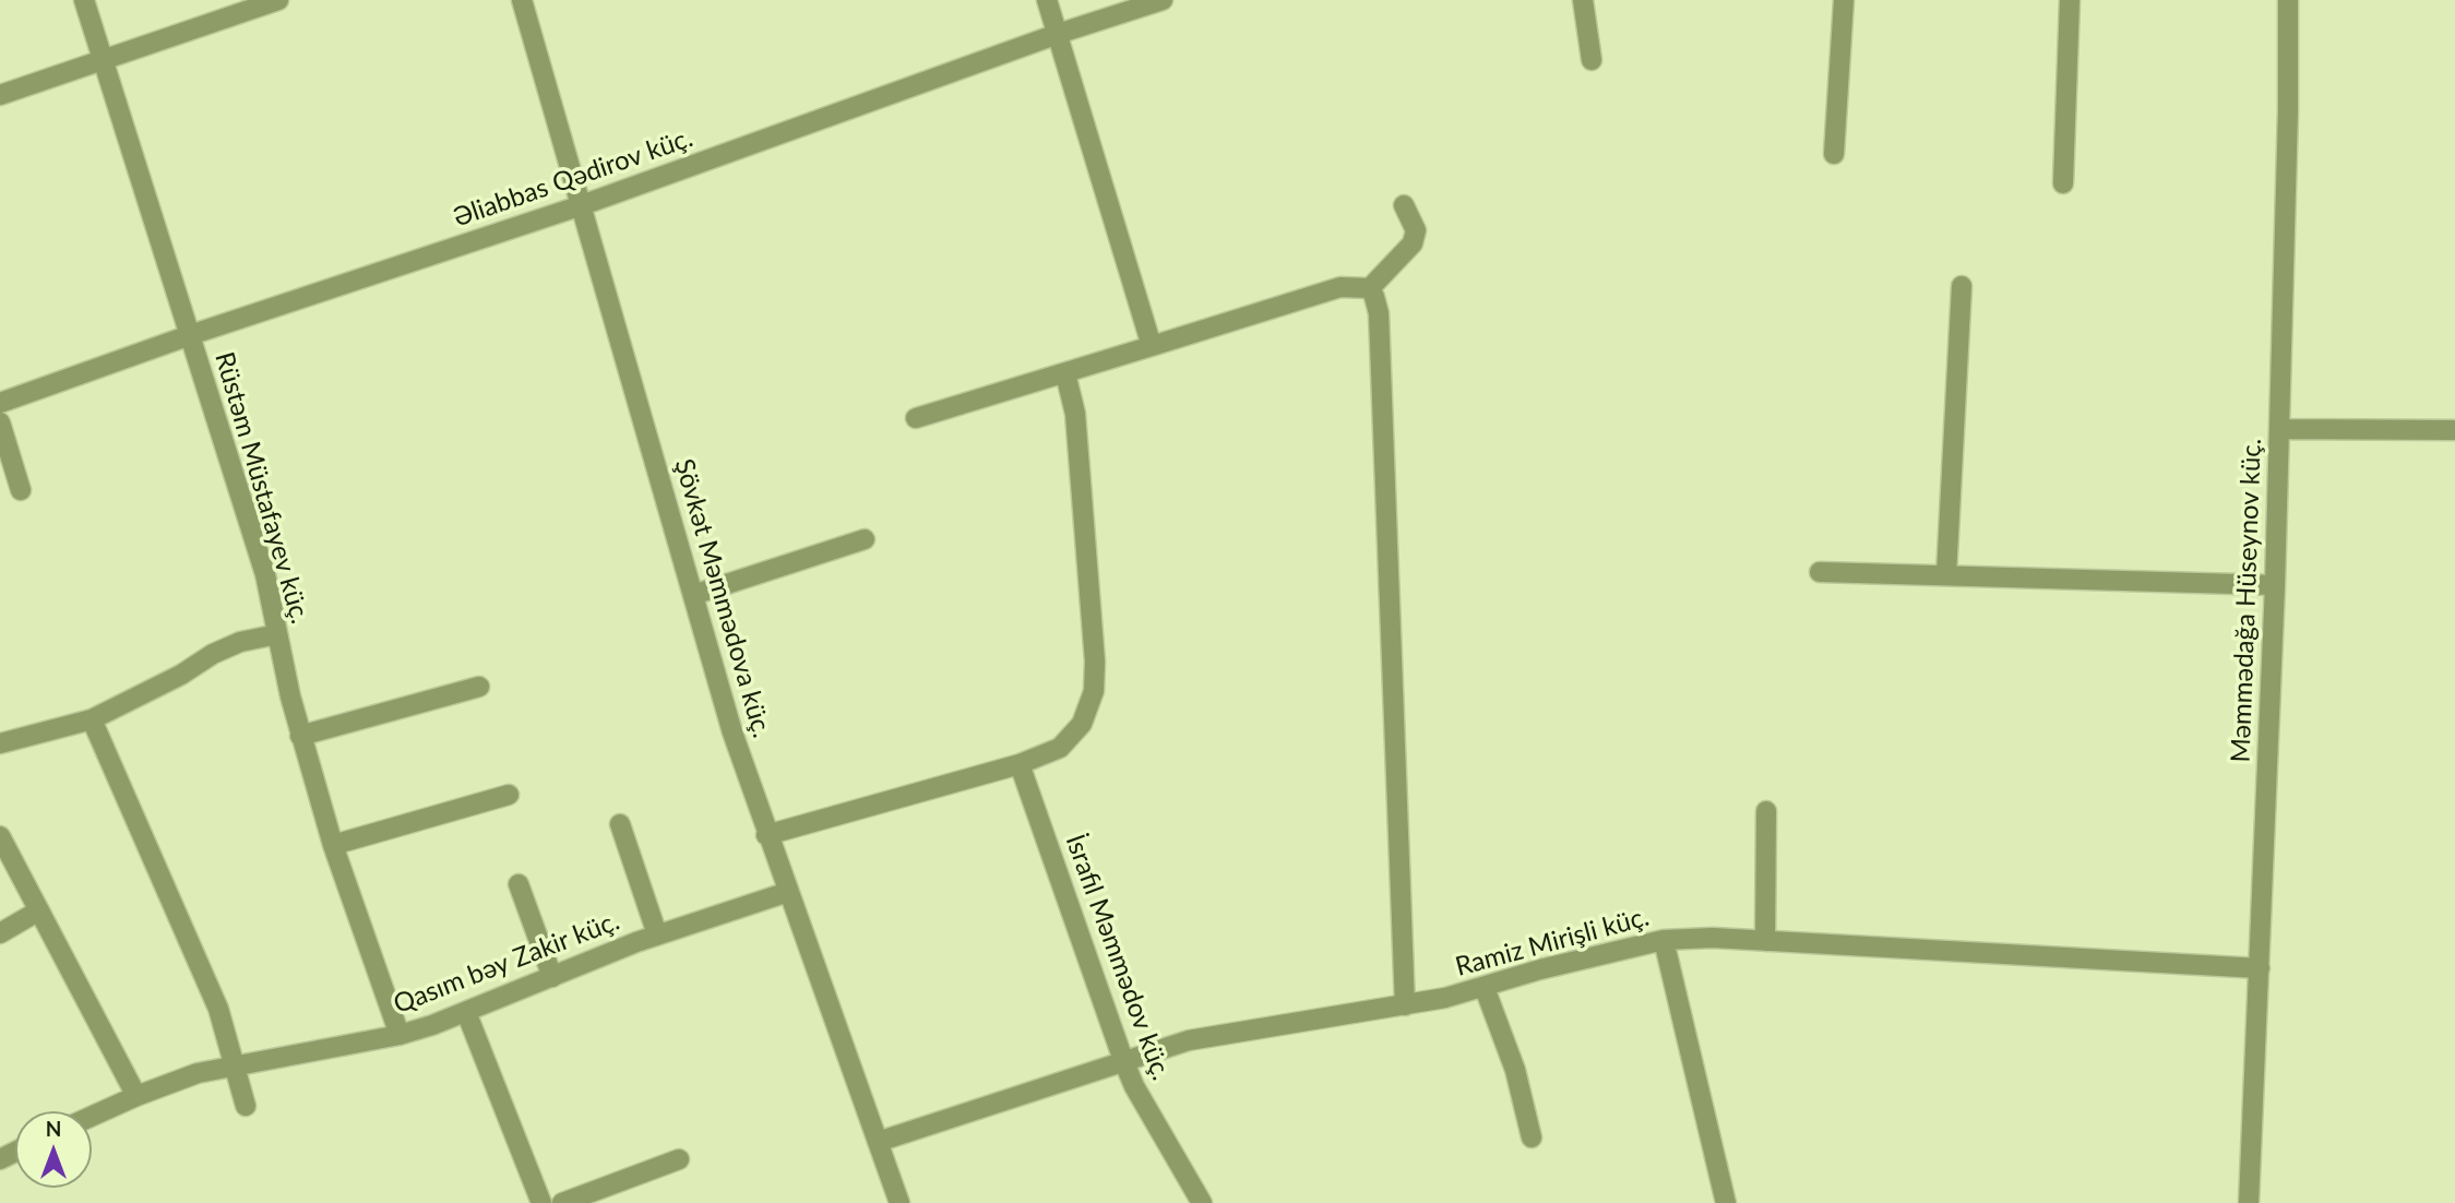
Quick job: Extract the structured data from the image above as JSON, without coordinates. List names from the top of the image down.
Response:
{
  "streets": {
    "street": [
      "Əliabbas Qədirov küç.",
      "Rüstəm Müstafayev küç.",
      "Şövkət Məmmədova küç.",
      "Məmmədağa Hüseynov küç.",
      "Ramiz Mirişli küç.",
      "İsrafil Məmmədov küç.",
      "Qasım bəy Zakir küç."
    ]
  },
  "crossings": [
    ["Əliabbas Qədirov küç.", "Rüstəm Müstafayev küç."],
    ["Əliabbas Qədirov küç.", "Şövkət Məmmədova küç."],
    ["Rüstəm Müstafayev küç.", "Qasım bəy Zakir küç."],
    ["Şövkət Məmmədova küç.", "Ramiz Mirişli küç."],
    ["Şövkət Məmmədova küç.", "Qasım bəy Zakir küç."],
    ["Məmmədağa Hüseynov küç.", "Ramiz Mirişli küç."],
    ["Ramiz Mirişli küç.", "İsrafil Məmmədov küç."]
  ],
  "north": "top"
}
